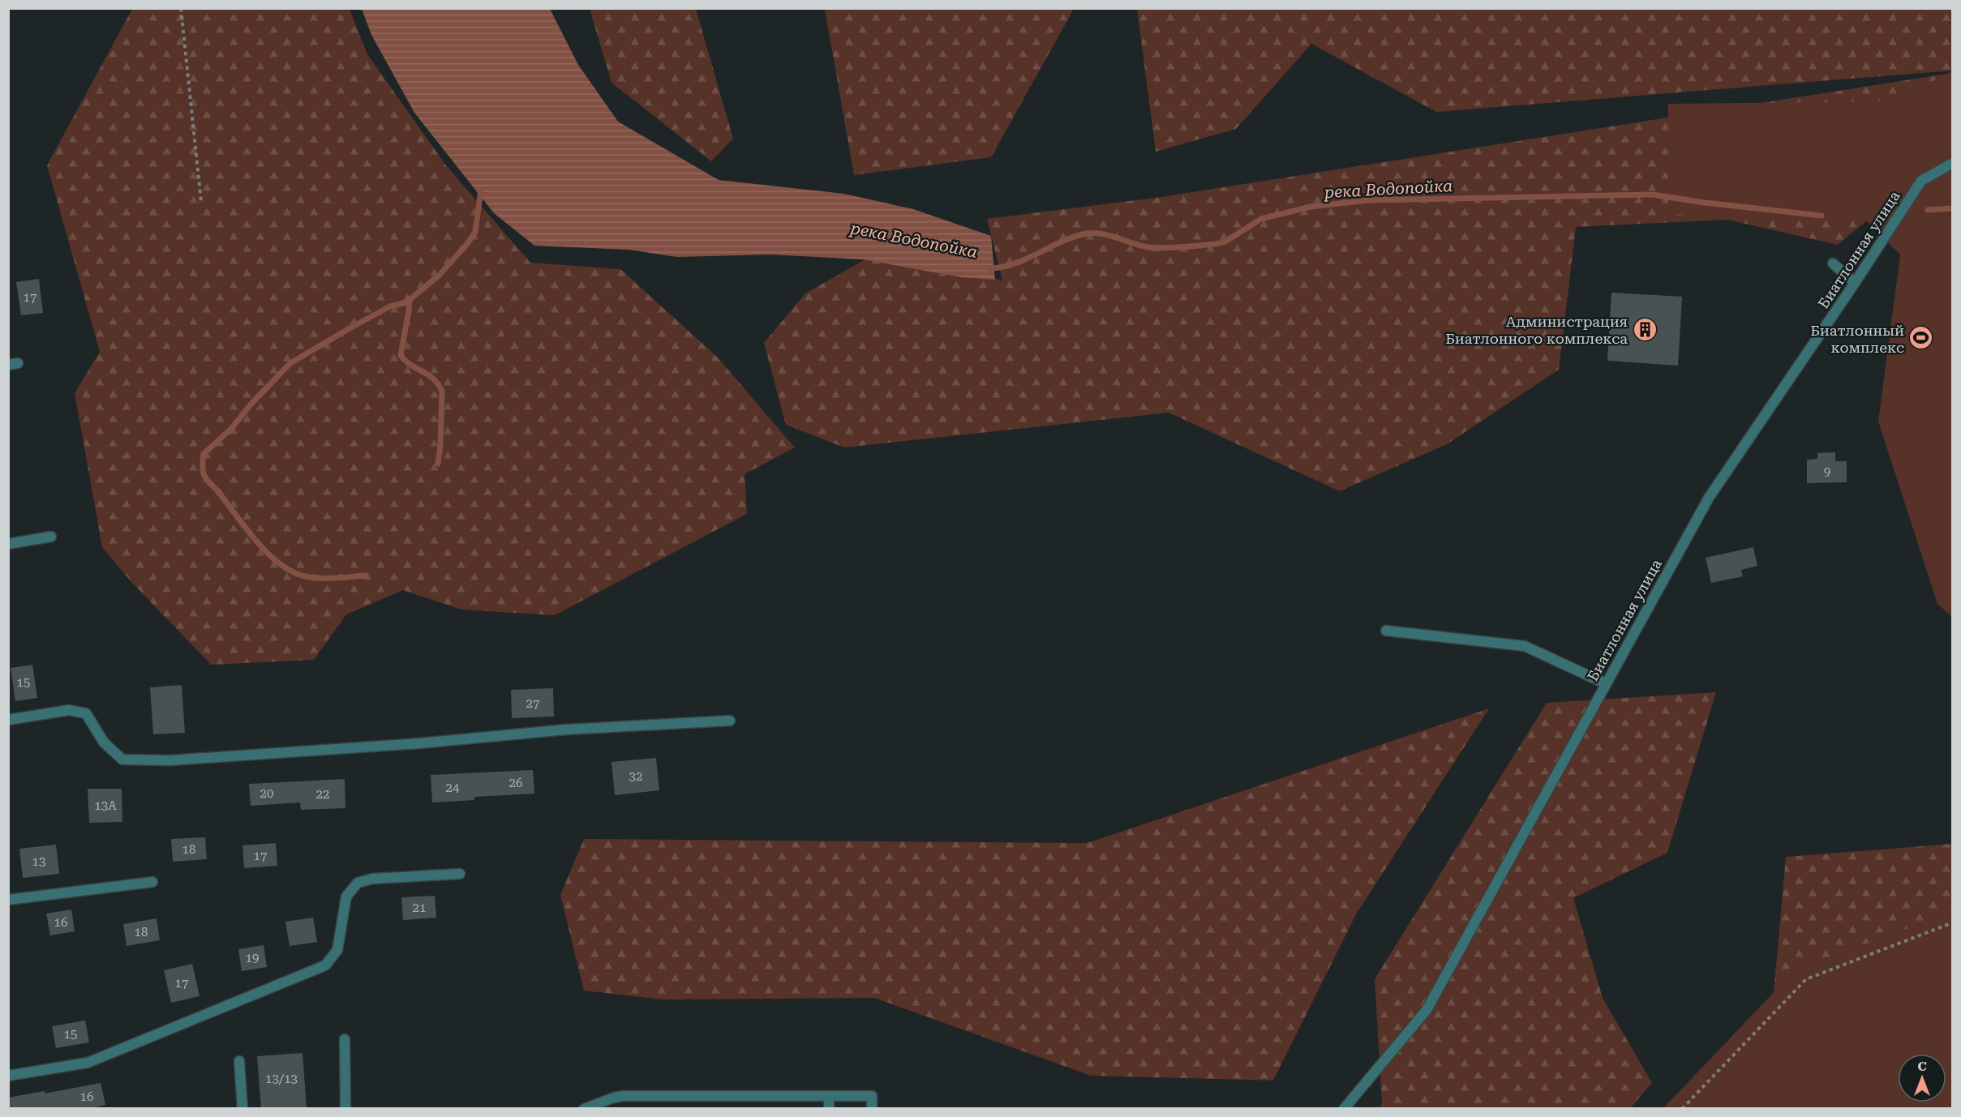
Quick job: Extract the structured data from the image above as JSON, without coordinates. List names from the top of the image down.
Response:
{
  "streets": {
    "street": ["Биатлонная улица"]
  },
  "water": ["река Водопойка"],
  "places": {
    "building": ["Администрация Биатлонного комплекса"],
    "sports": ["Биатлонный комплекс"]
  },
  "house_numbers": [
    "17",
    "9",
    "15",
    "27",
    "32",
    "26",
    "24",
    "20",
    "22",
    "13А",
    "18",
    "17",
    "13",
    "21",
    "16",
    "18",
    "19",
    "17",
    "15",
    "13/13",
    "16"
  ],
  "north": "top"
}
